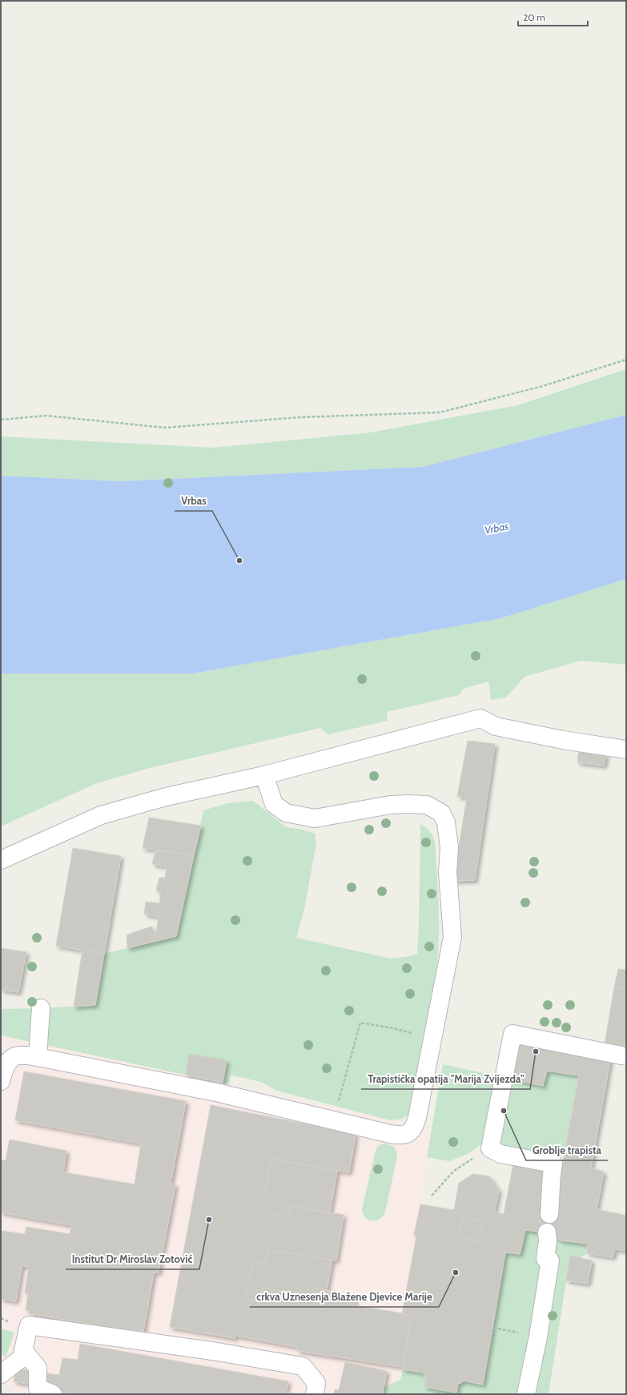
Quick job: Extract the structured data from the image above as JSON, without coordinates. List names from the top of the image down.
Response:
{
  "water": ["Vrbas"],
  "places": [
    "Vrbas",
    "Trapistička opatija \"Marija Zvijezda\"",
    "Groblje trapista",
    "Institut Dr Miroslav Zotović",
    "crkva Uznesenja Blažene Djevice Marije"
  ],
  "scale_bar": "20 m"
}
